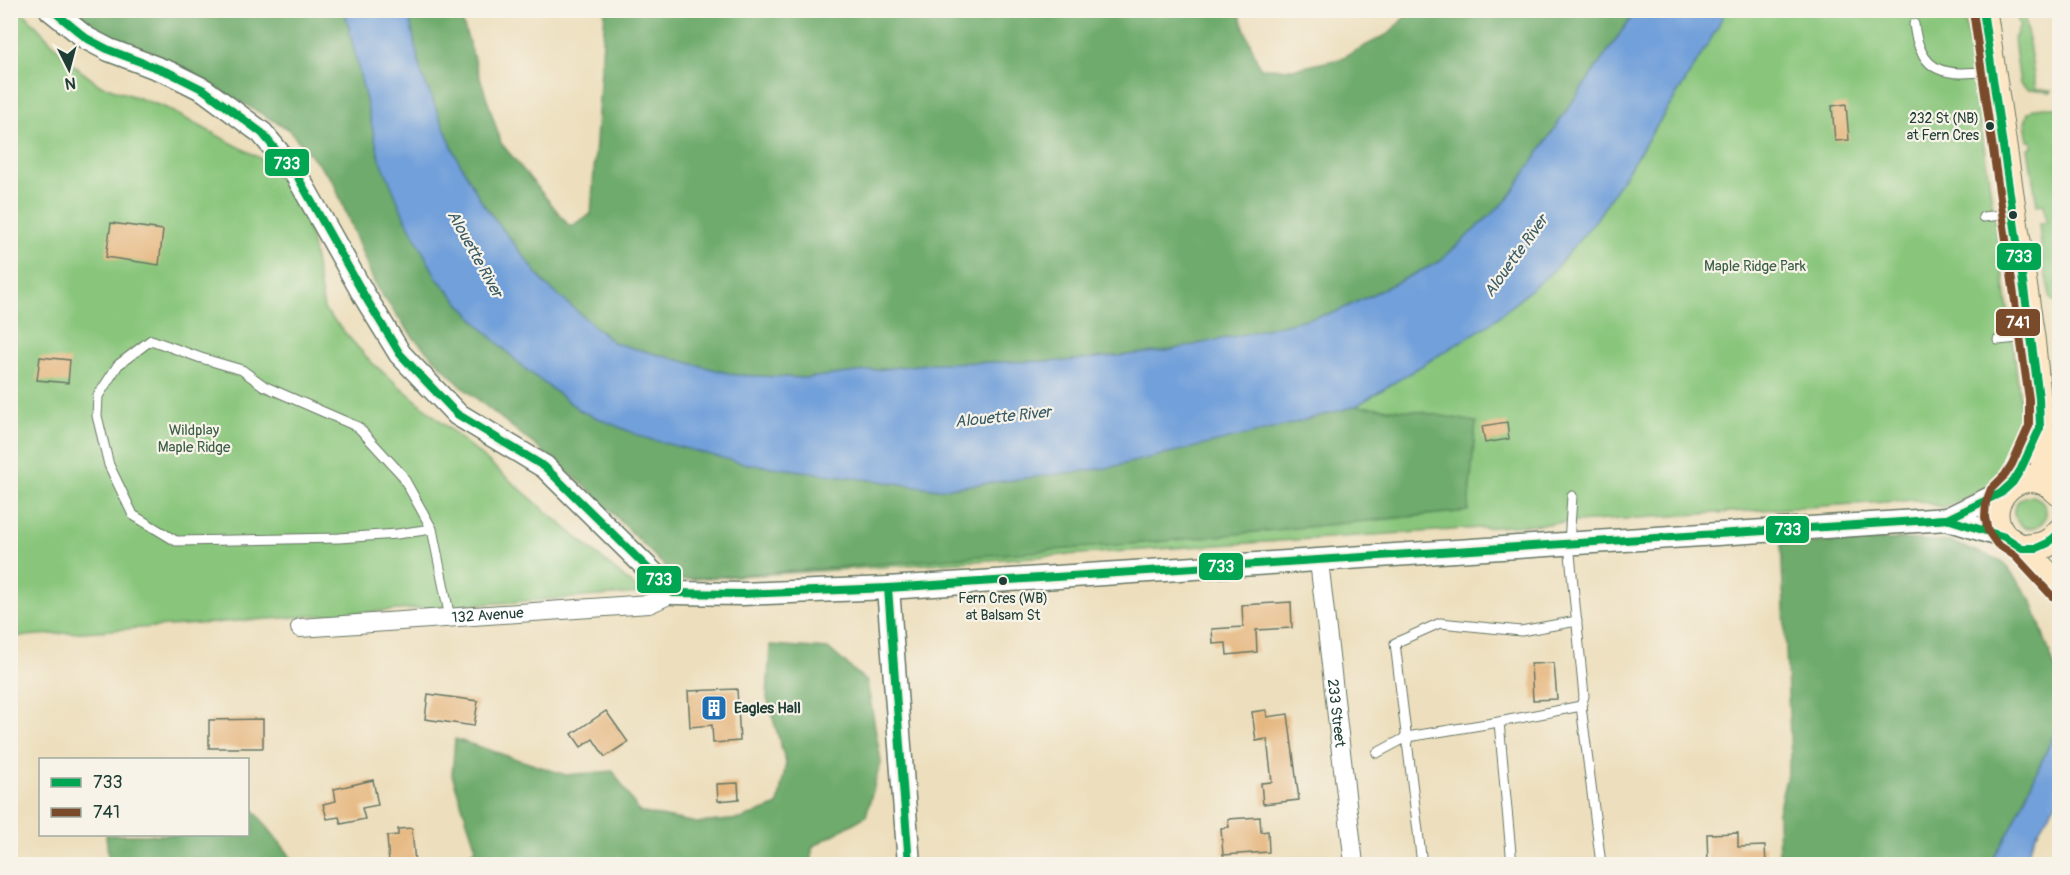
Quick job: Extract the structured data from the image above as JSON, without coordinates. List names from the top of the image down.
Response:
{
  "streets": {
    "street": ["132 Avenue", "233 Street"]
  },
  "water": ["Alouette River"],
  "parks": ["Maple Ridge Park", "Wildplay Maple Ridge"],
  "places": {
    "other": ["232 St (NB) at Fern Cres", "Fern Cres (WB) at Balsam St"],
    "building": ["Eagles Hall"]
  },
  "lines": ["transit line 733", "transit line 741"],
  "legend": ["733", "741"],
  "north": "bottom"
}
